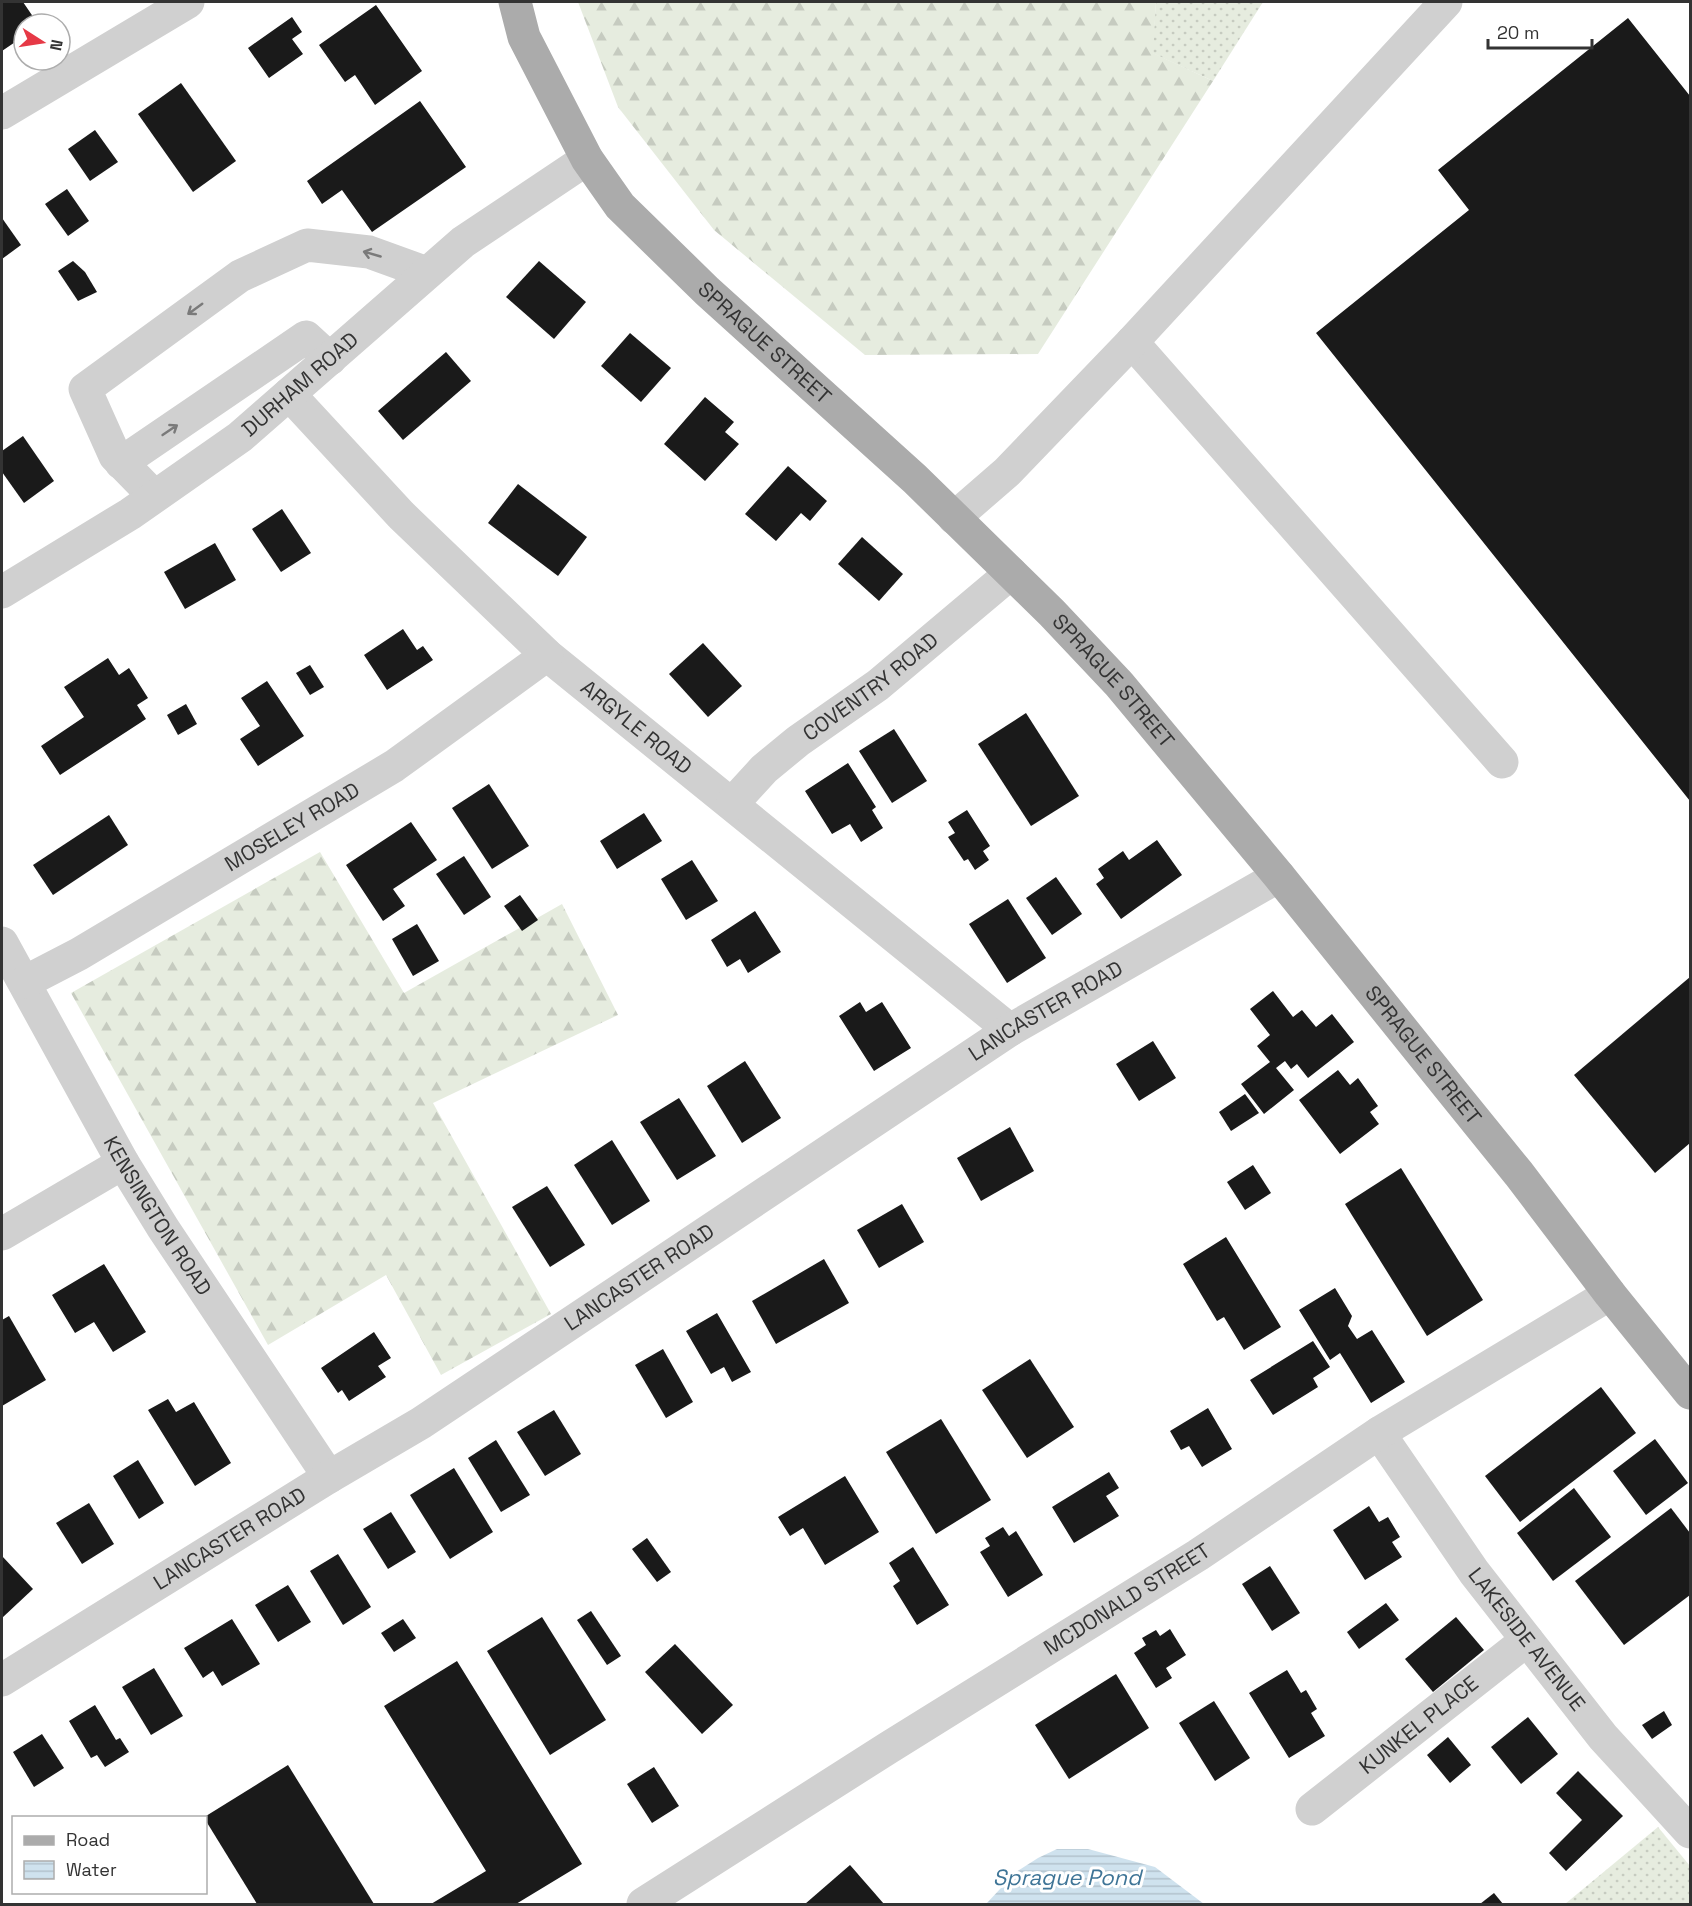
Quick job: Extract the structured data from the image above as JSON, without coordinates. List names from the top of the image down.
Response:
{
  "streets": {
    "main road": ["SPRAGUE STREET"],
    "street": [
      "DURHAM ROAD",
      "COVENTRY ROAD",
      "ARGYLE ROAD",
      "MOSELEY ROAD",
      "LANCASTER ROAD",
      "KENSINGTON ROAD",
      "MCDONALD STREET",
      "LAKESIDE AVENUE",
      "KUNKEL PLACE"
    ]
  },
  "crossings": [
    ["SPRAGUE STREET", "DURHAM ROAD"],
    ["SPRAGUE STREET", "COVENTRY ROAD"],
    ["SPRAGUE STREET", "LANCASTER ROAD"],
    ["SPRAGUE STREET", "MCDONALD STREET"],
    ["DURHAM ROAD", "ARGYLE ROAD"],
    ["COVENTRY ROAD", "ARGYLE ROAD"],
    ["ARGYLE ROAD", "MOSELEY ROAD"],
    ["ARGYLE ROAD", "LANCASTER ROAD"],
    ["MOSELEY ROAD", "KENSINGTON ROAD"],
    ["LANCASTER ROAD", "KENSINGTON ROAD"],
    ["MCDONALD STREET", "LAKESIDE AVENUE"],
    ["LAKESIDE AVENUE", "KUNKEL PLACE"]
  ],
  "water": ["Sprague Pond"],
  "legend": ["Road", "Water"],
  "scale_bar": "20 m",
  "north": "right"
}
